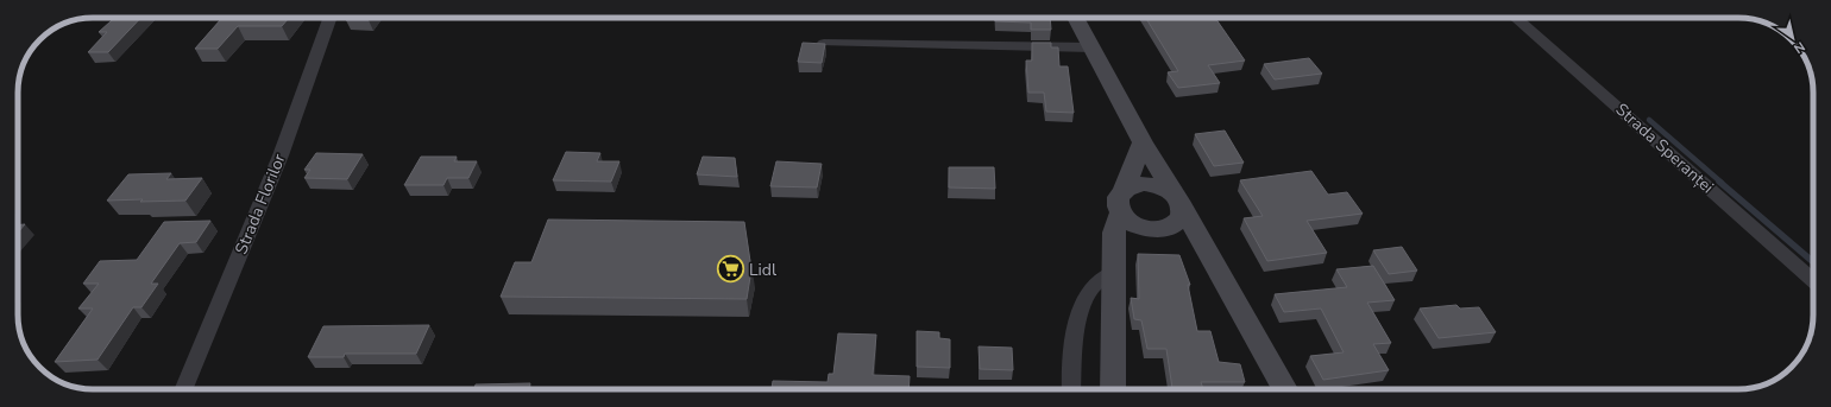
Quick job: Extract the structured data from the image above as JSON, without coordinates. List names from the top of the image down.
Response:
{
  "streets": {
    "street": ["Strada Speranței", "Strada Florilor"]
  },
  "places": {
    "supermarket": ["Lidl"]
  },
  "north": "bottom right"
}
